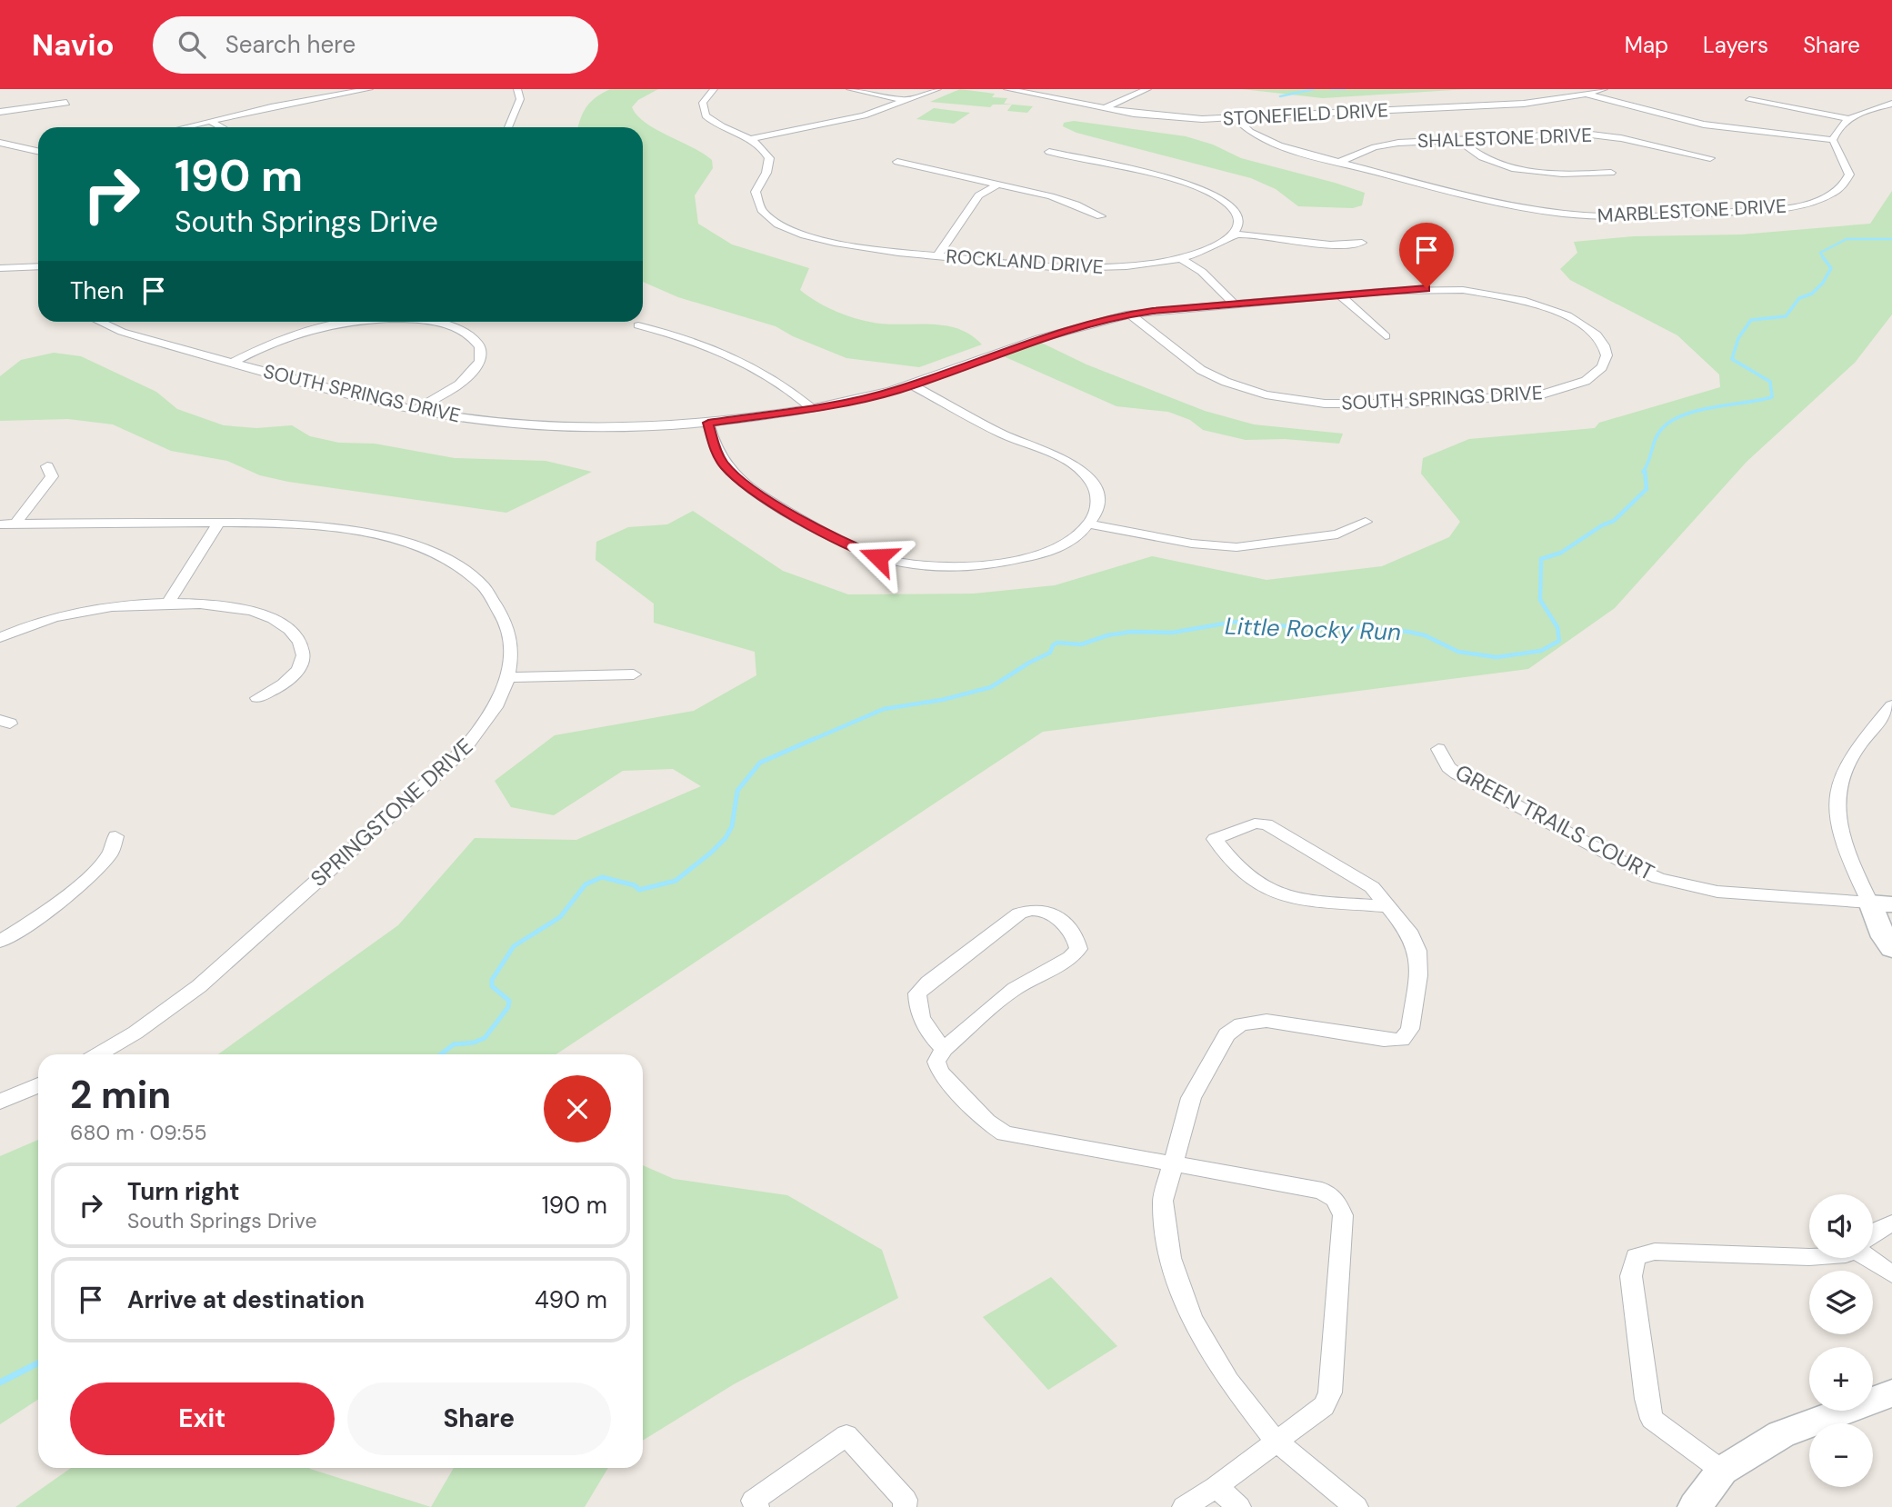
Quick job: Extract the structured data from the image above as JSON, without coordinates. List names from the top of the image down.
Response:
{
  "streets": {
    "street": [
      "STONEFIELD DRIVE",
      "SHALESTONE DRIVE",
      "MARBLESTONE DRIVE",
      "ROCKLAND DRIVE",
      "SOUTH SPRINGS DRIVE",
      "SPRINGSTONE DRIVE",
      "GREEN TRAILS COURT"
    ]
  },
  "crossings": [
    ["STONEFIELD DRIVE", "MARBLESTONE DRIVE"],
    ["SHALESTONE DRIVE", "MARBLESTONE DRIVE"]
  ],
  "water": ["Little Rocky Run"],
  "page": {
    "header": "Navio",
    "search": "Search here",
    "nav": ["Map", "Layers", "Share"],
    "turn": ["190 m", "South Springs Drive"],
    "then": "Then",
    "heading": ["2 min", "680 m · 09:55"],
    "list": [
      {
        "name": "Turn right",
        "note": "South Springs Drive",
        "value": "190 m"
      },
      {
        "name": "Arrive at destination",
        "value": "490 m"
      }
    ],
    "map_buttons": ["+", "−"],
    "buttons": ["Exit", "Share"]
  }
}
